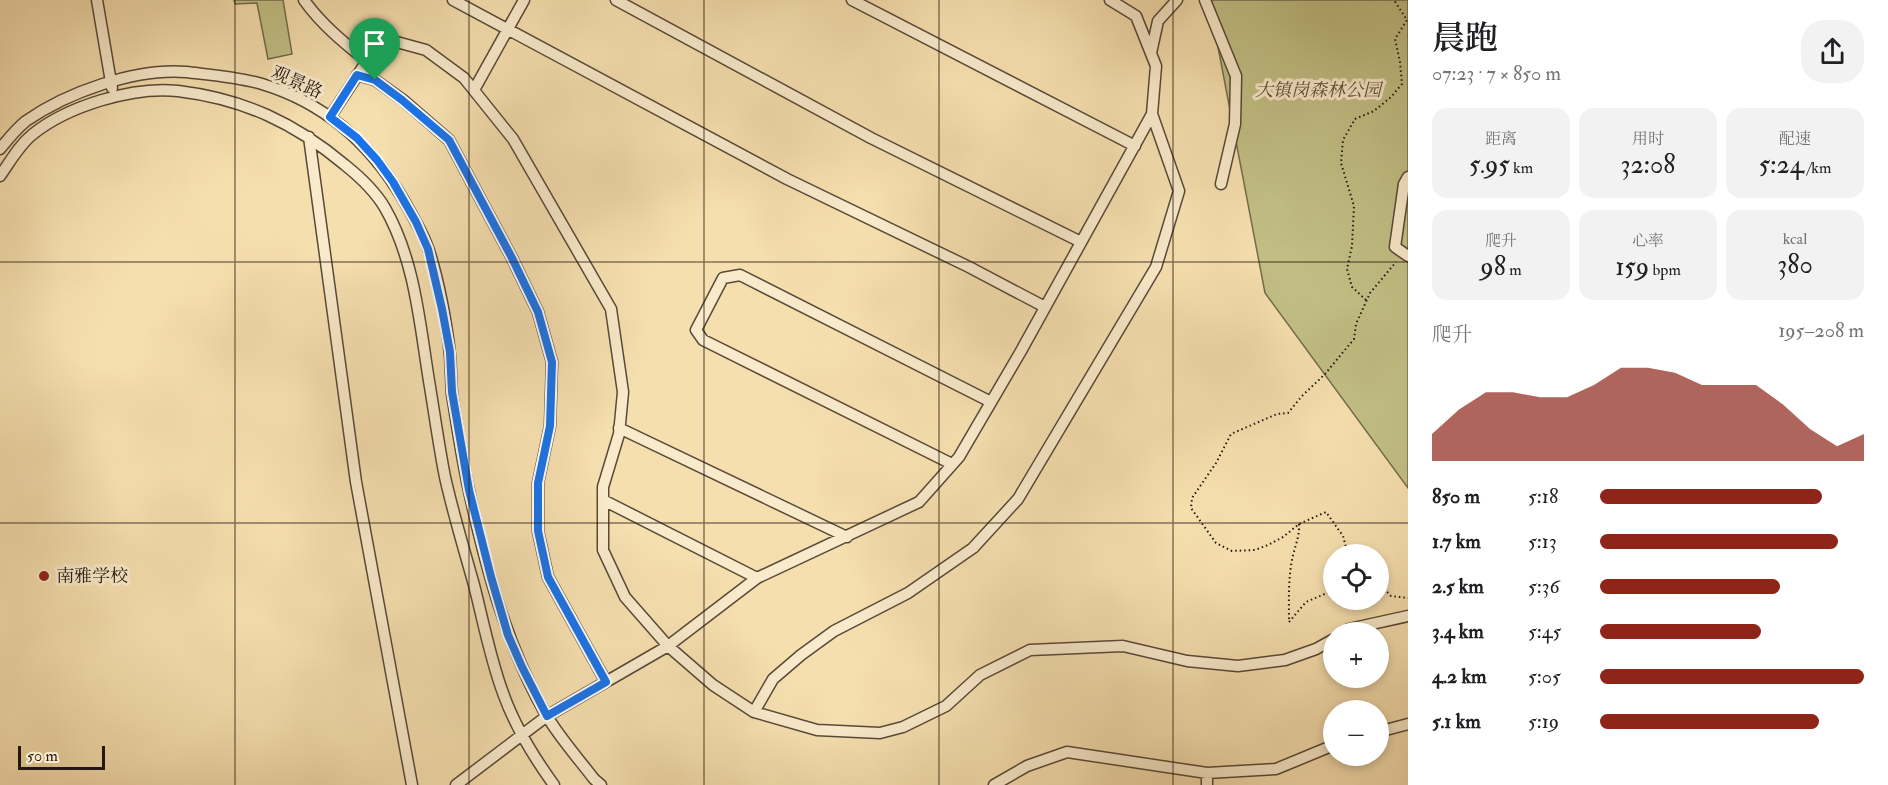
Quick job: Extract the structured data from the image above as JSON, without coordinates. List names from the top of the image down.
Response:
{
  "streets": {
    "street": ["观景路"]
  },
  "parks": ["大镇岗森林公园"],
  "places": ["南雅学校"],
  "scale_bar": "50 m",
  "page": {
    "heading": ["晨跑", "07:23 · 7 × 850 m"],
    "stats": [
      ["距离", "5.95 km"],
      ["用时", "32:08"],
      ["配速", "5:24 /km"],
      ["爬升", "98 m"],
      ["心率", "159 bpm"],
      ["kcal", "380"]
    ],
    "chart": ["爬升", "195–208 m"],
    "list": [
      {
        "name": "850 m",
        "note": "5:18"
      },
      {
        "name": "1.7 km",
        "note": "5:13"
      },
      {
        "name": "2.5 km",
        "note": "5:36"
      },
      {
        "name": "3.4 km",
        "note": "5:45"
      },
      {
        "name": "4.2 km",
        "note": "5:05"
      },
      {
        "name": "5.1 km",
        "note": "5:19"
      }
    ],
    "map_buttons": ["+", "−"],
    "scale": "50 m"
  }
}
